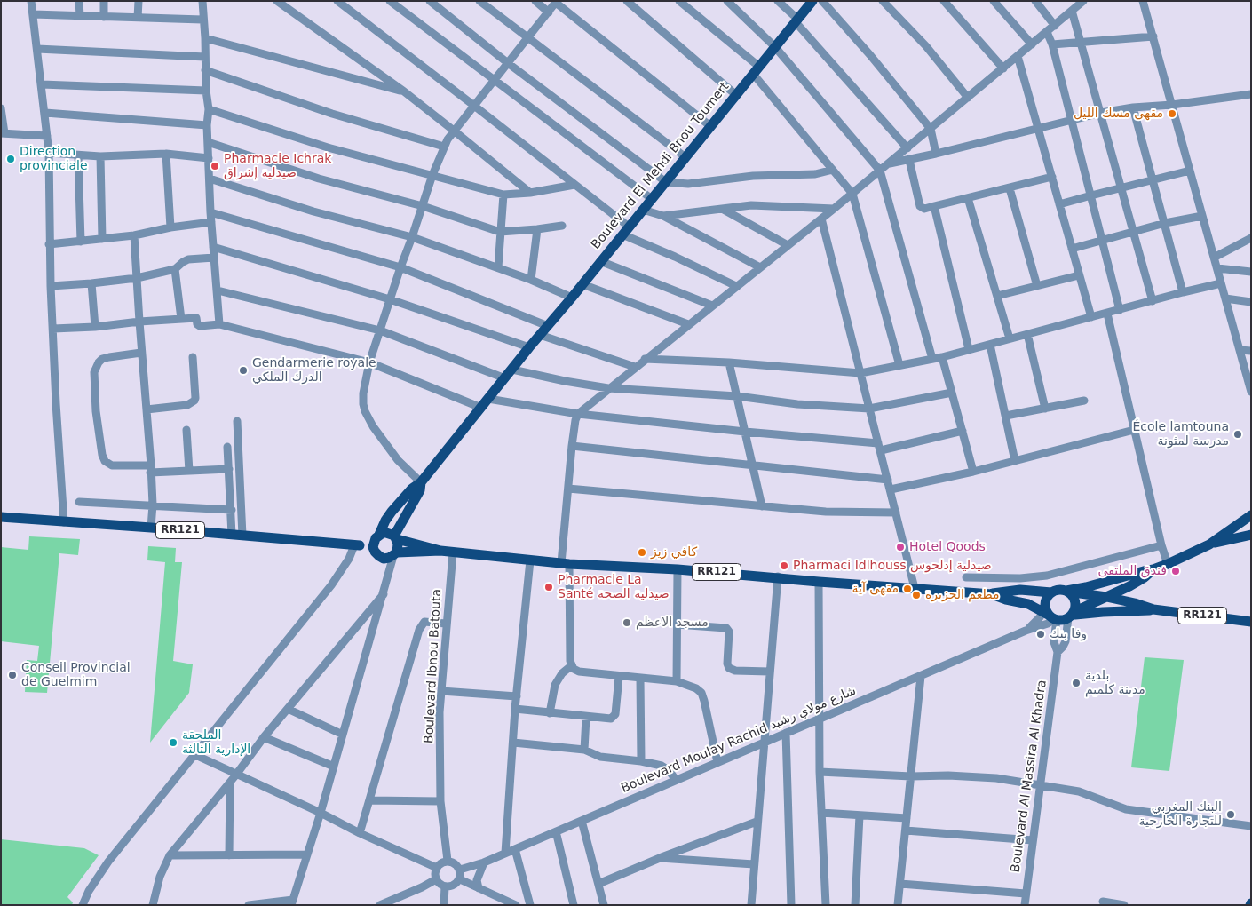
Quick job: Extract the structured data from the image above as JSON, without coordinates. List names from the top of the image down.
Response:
{
  "streets": {
    "main road": ["Boulevard El Mehdi Bnou Toumert", "RR121"],
    "street": ["Boulevard Ibnou Batouta", "Boulevard Moulay Rachid شارع مولاي رشيد", "Boulevard Al Massira Al Khadra"]
  },
  "crossings": [
    ["RR121", "Boulevard Ibnou Batouta"],
    ["RR121", "Boulevard Moulay Rachid شارع مولاي رشيد"],
    ["RR121", "Boulevard Al Massira Al Khadra"],
    ["Boulevard Ibnou Batouta", "Boulevard Moulay Rachid شارع مولاي رشيد"],
    ["Boulevard Moulay Rachid شارع مولاي رشيد", "Boulevard Al Massira Al Khadra"]
  ],
  "places": [
    "مقهى مسك الليل",
    "Direction provinciale",
    "Pharmacie Ichrak صيدلية إشراق",
    "Gendarmerie royale الدرك الملكي",
    "École lamtouna مدرسة لمثونة",
    "Hotel Qoods",
    "كافي زيز",
    "Pharmaci Idlhouss صيدلية إدلحوس",
    "فندق الملتقى",
    "Pharmacie La Santé صيدلية الصحة",
    "مقهى آية",
    "مطعم الجزيرة",
    "مسجد الاعظم",
    "وفا بنك",
    "Conseil Provincial de Guelmim",
    "بلدية مدينة كلميم",
    "الملحقة الإدارية الثالثة",
    "البنك المغربي للتجارة الخارجية"
  ]
}
